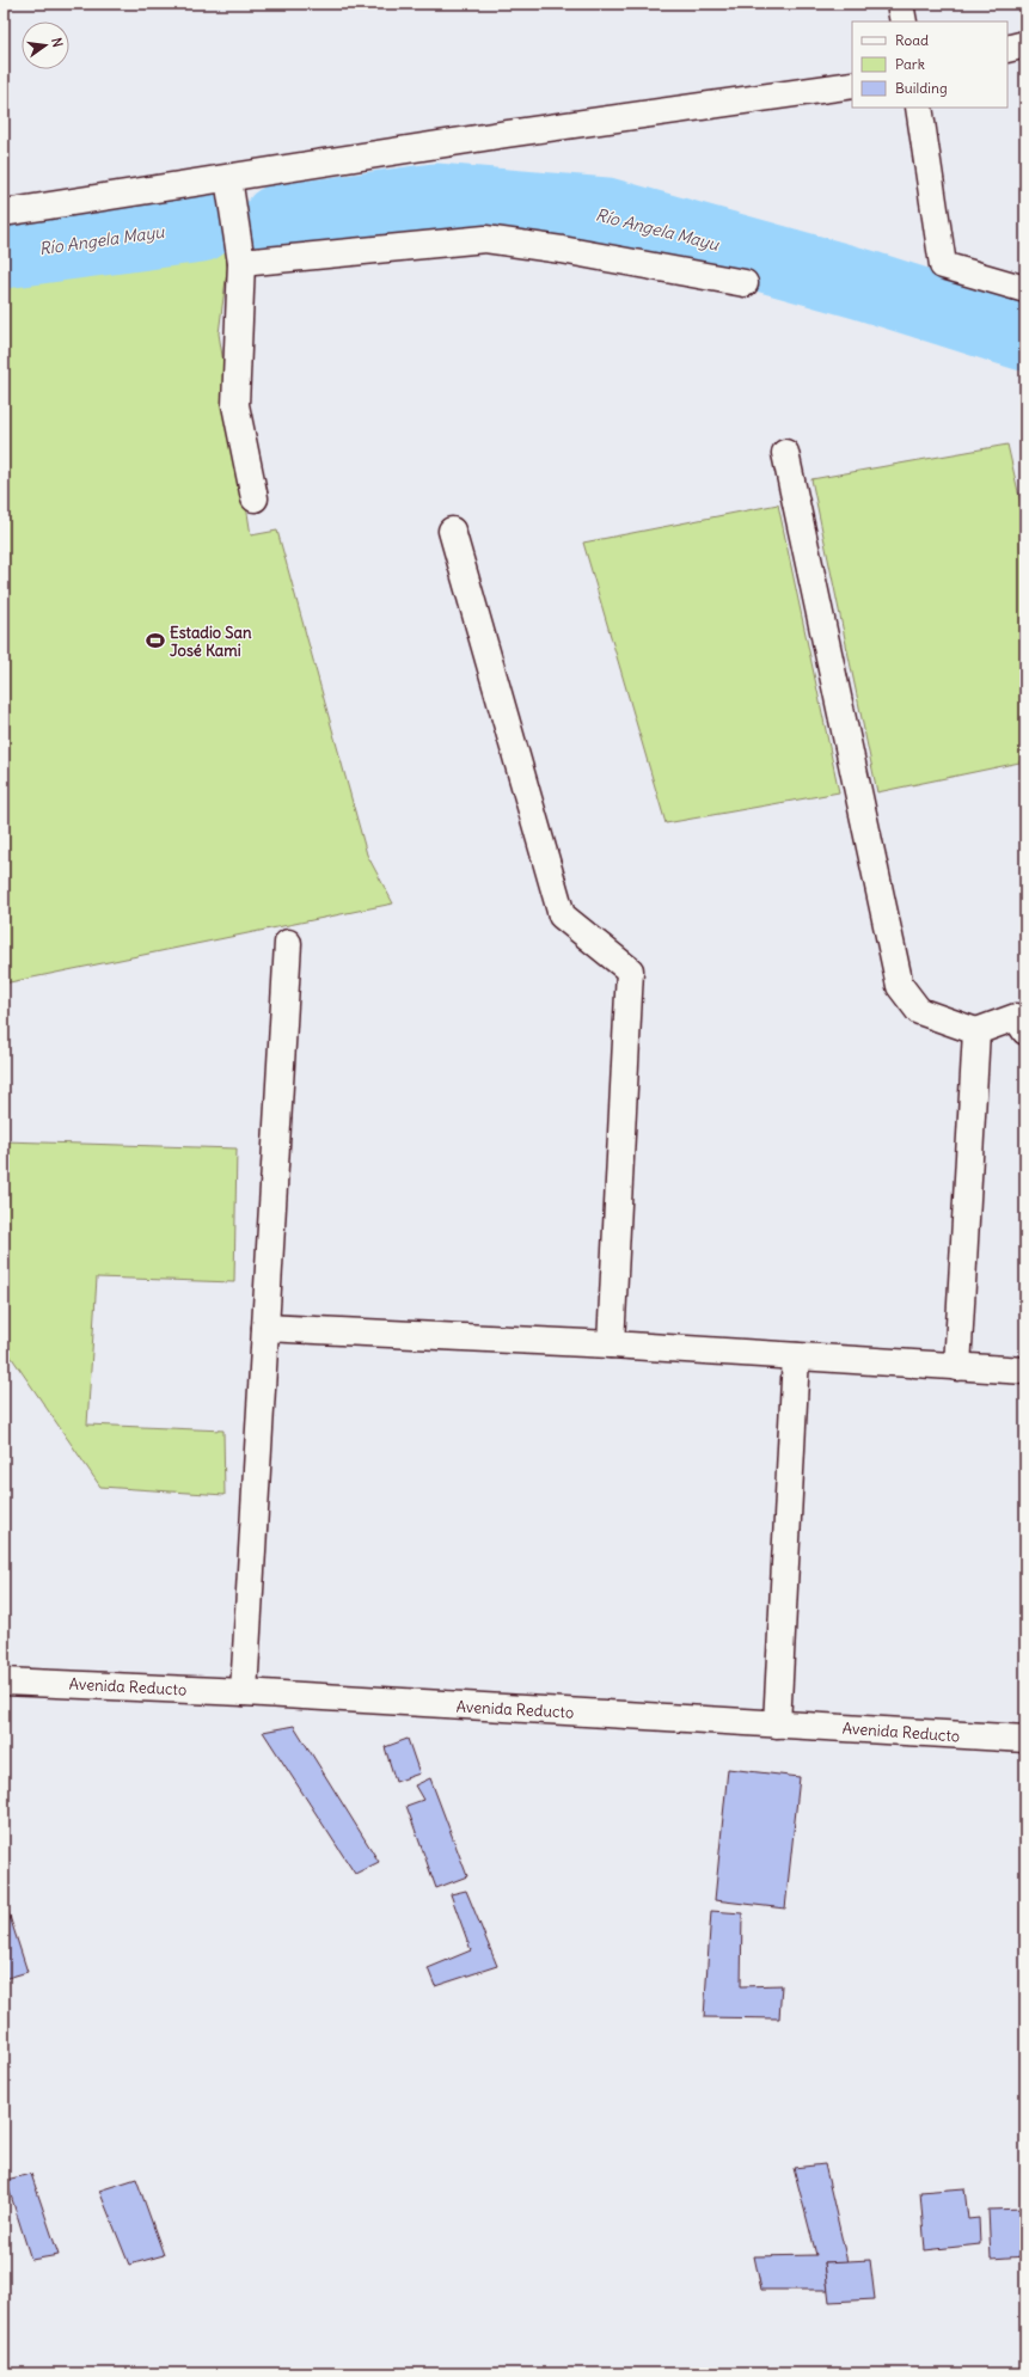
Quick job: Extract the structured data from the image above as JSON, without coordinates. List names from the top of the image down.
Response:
{
  "streets": {
    "street": ["Avenida Reducto"]
  },
  "water": ["Río Angela Mayu"],
  "places": {
    "sports": ["Estadio San José Kami"]
  },
  "legend": ["Road", "Park", "Building"],
  "north": "right"
}
